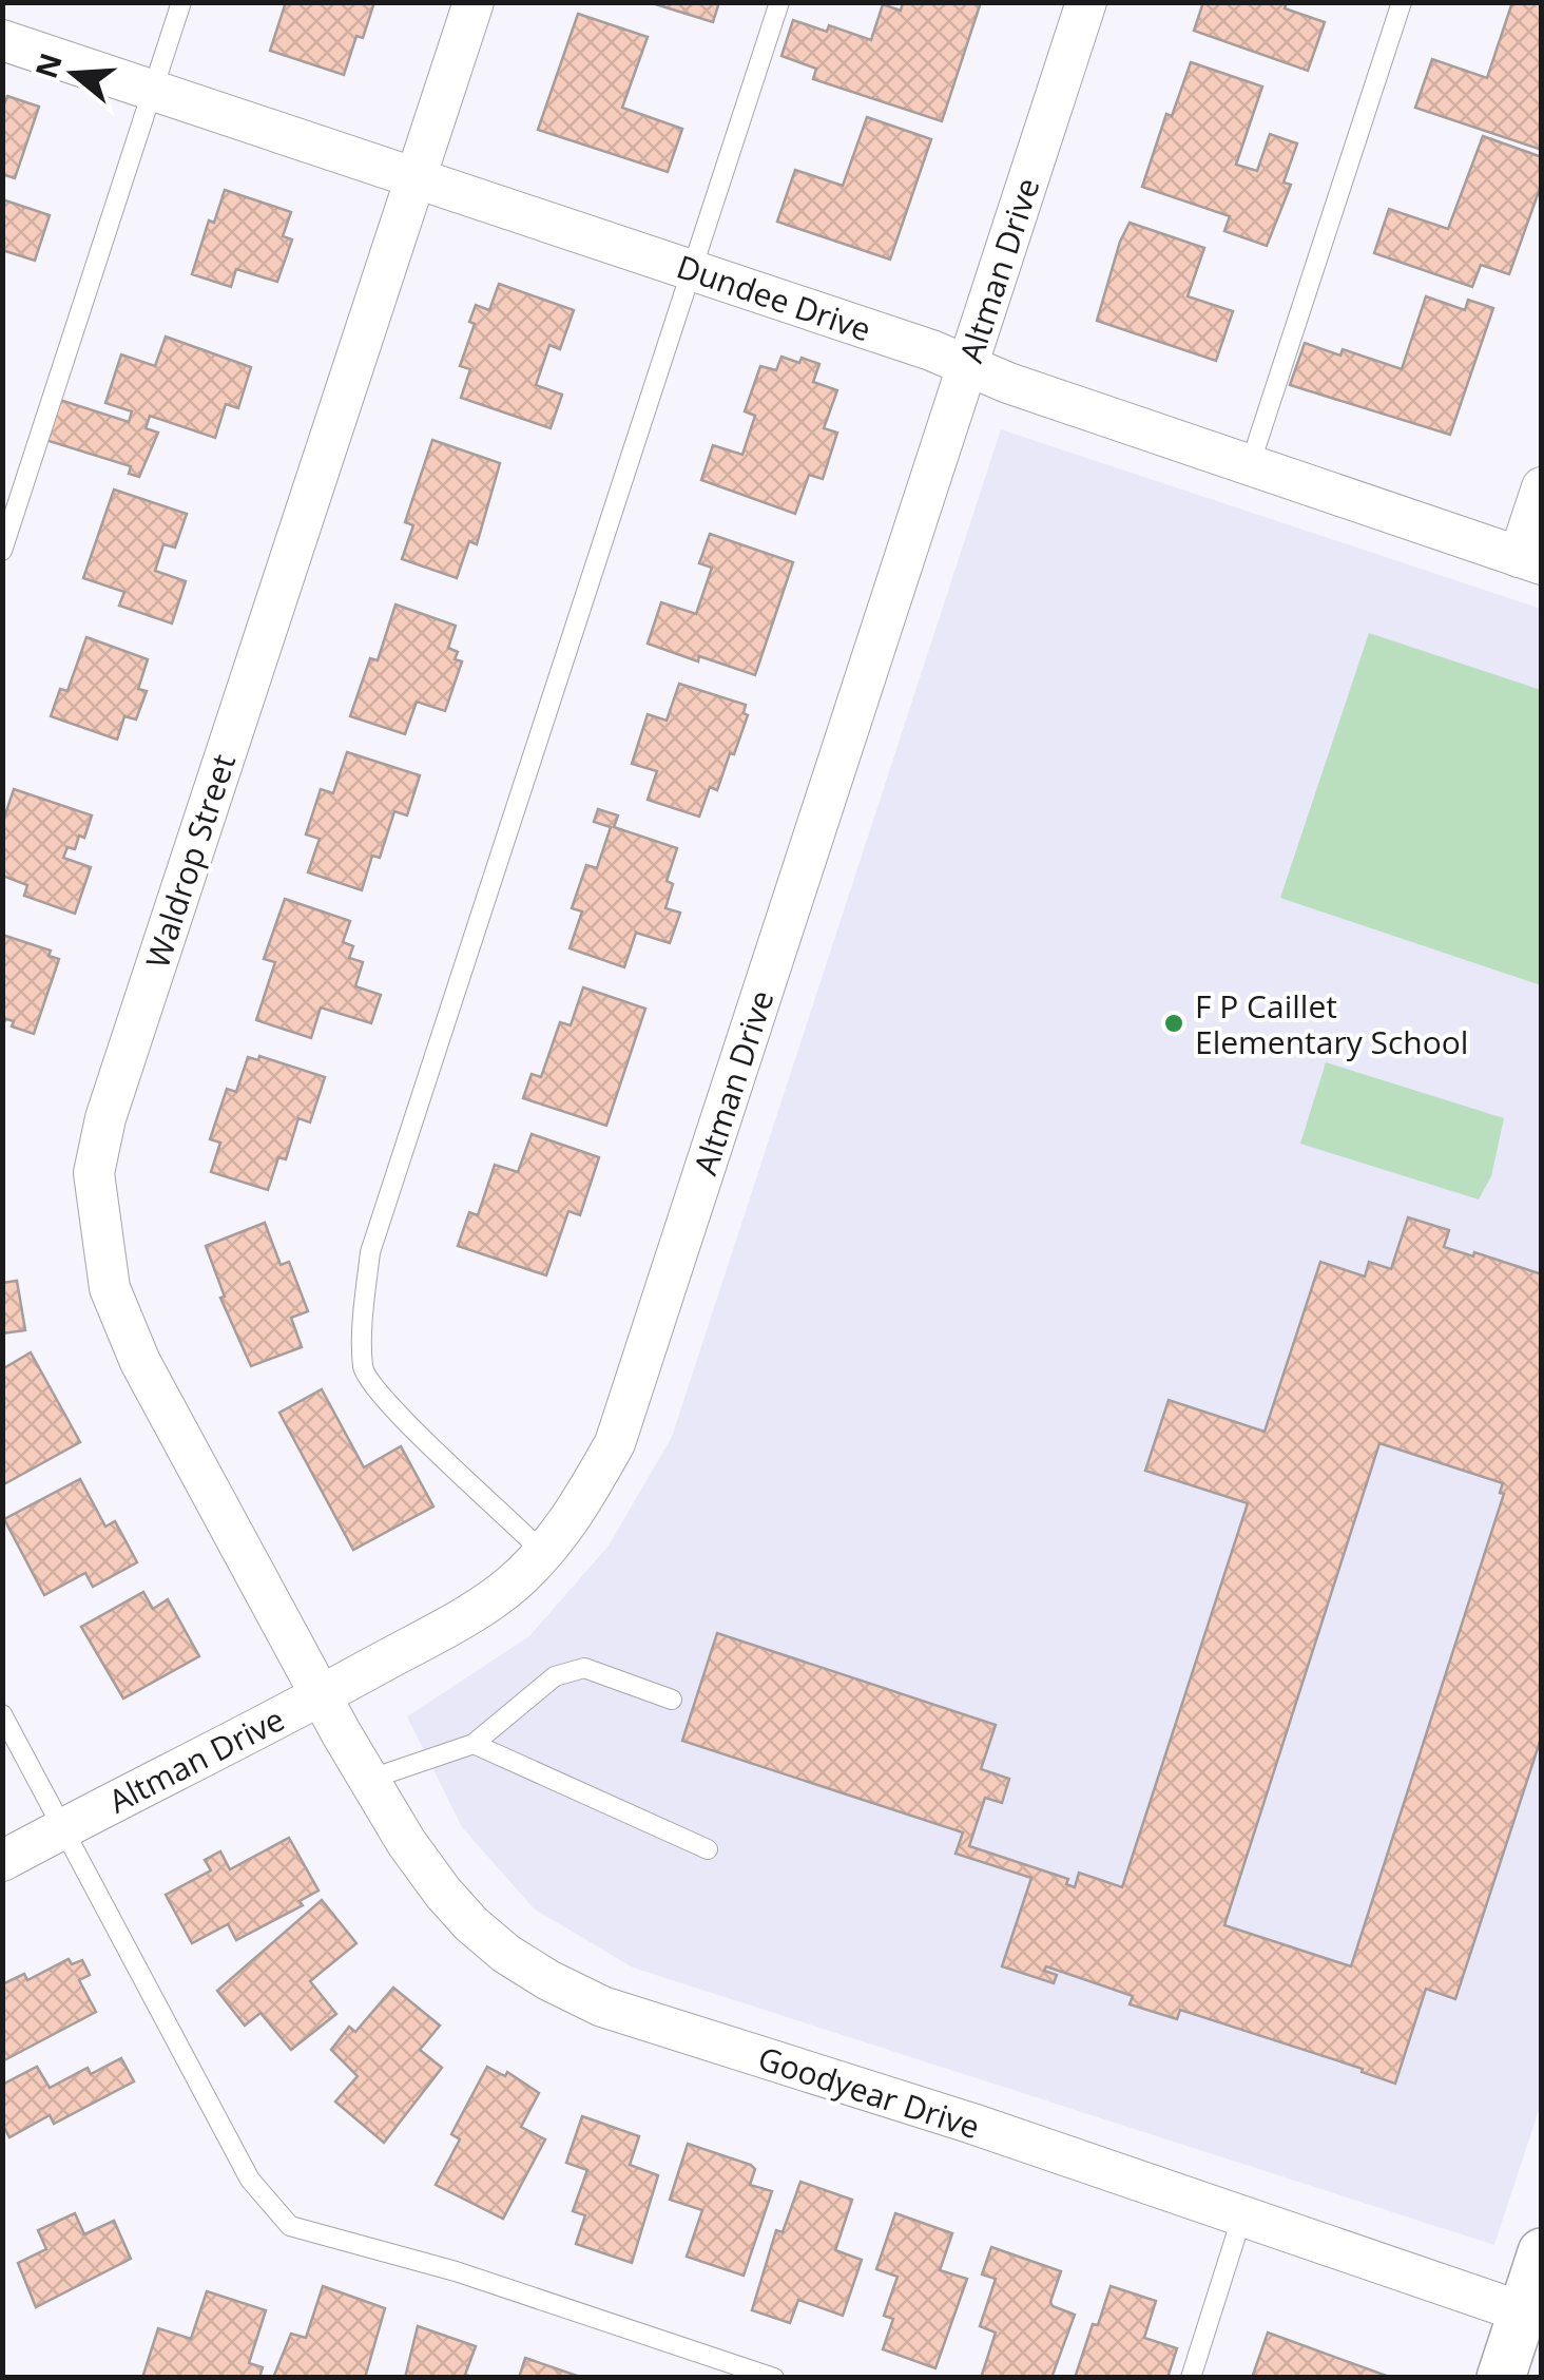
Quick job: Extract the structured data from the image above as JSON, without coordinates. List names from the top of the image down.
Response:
{
  "streets": {
    "street": [
      "Altman Drive",
      "Dundee Drive",
      "Waldrop Street",
      "Goodyear Drive"
    ]
  },
  "crossings": [
    ["Altman Drive", "Dundee Drive"],
    ["Altman Drive", "Waldrop Street"],
    ["Altman Drive", "Goodyear Drive"],
    ["Dundee Drive", "Waldrop Street"],
    ["Waldrop Street", "Goodyear Drive"]
  ],
  "places": ["F P Caillet Elementary School"],
  "north": "left"
}
